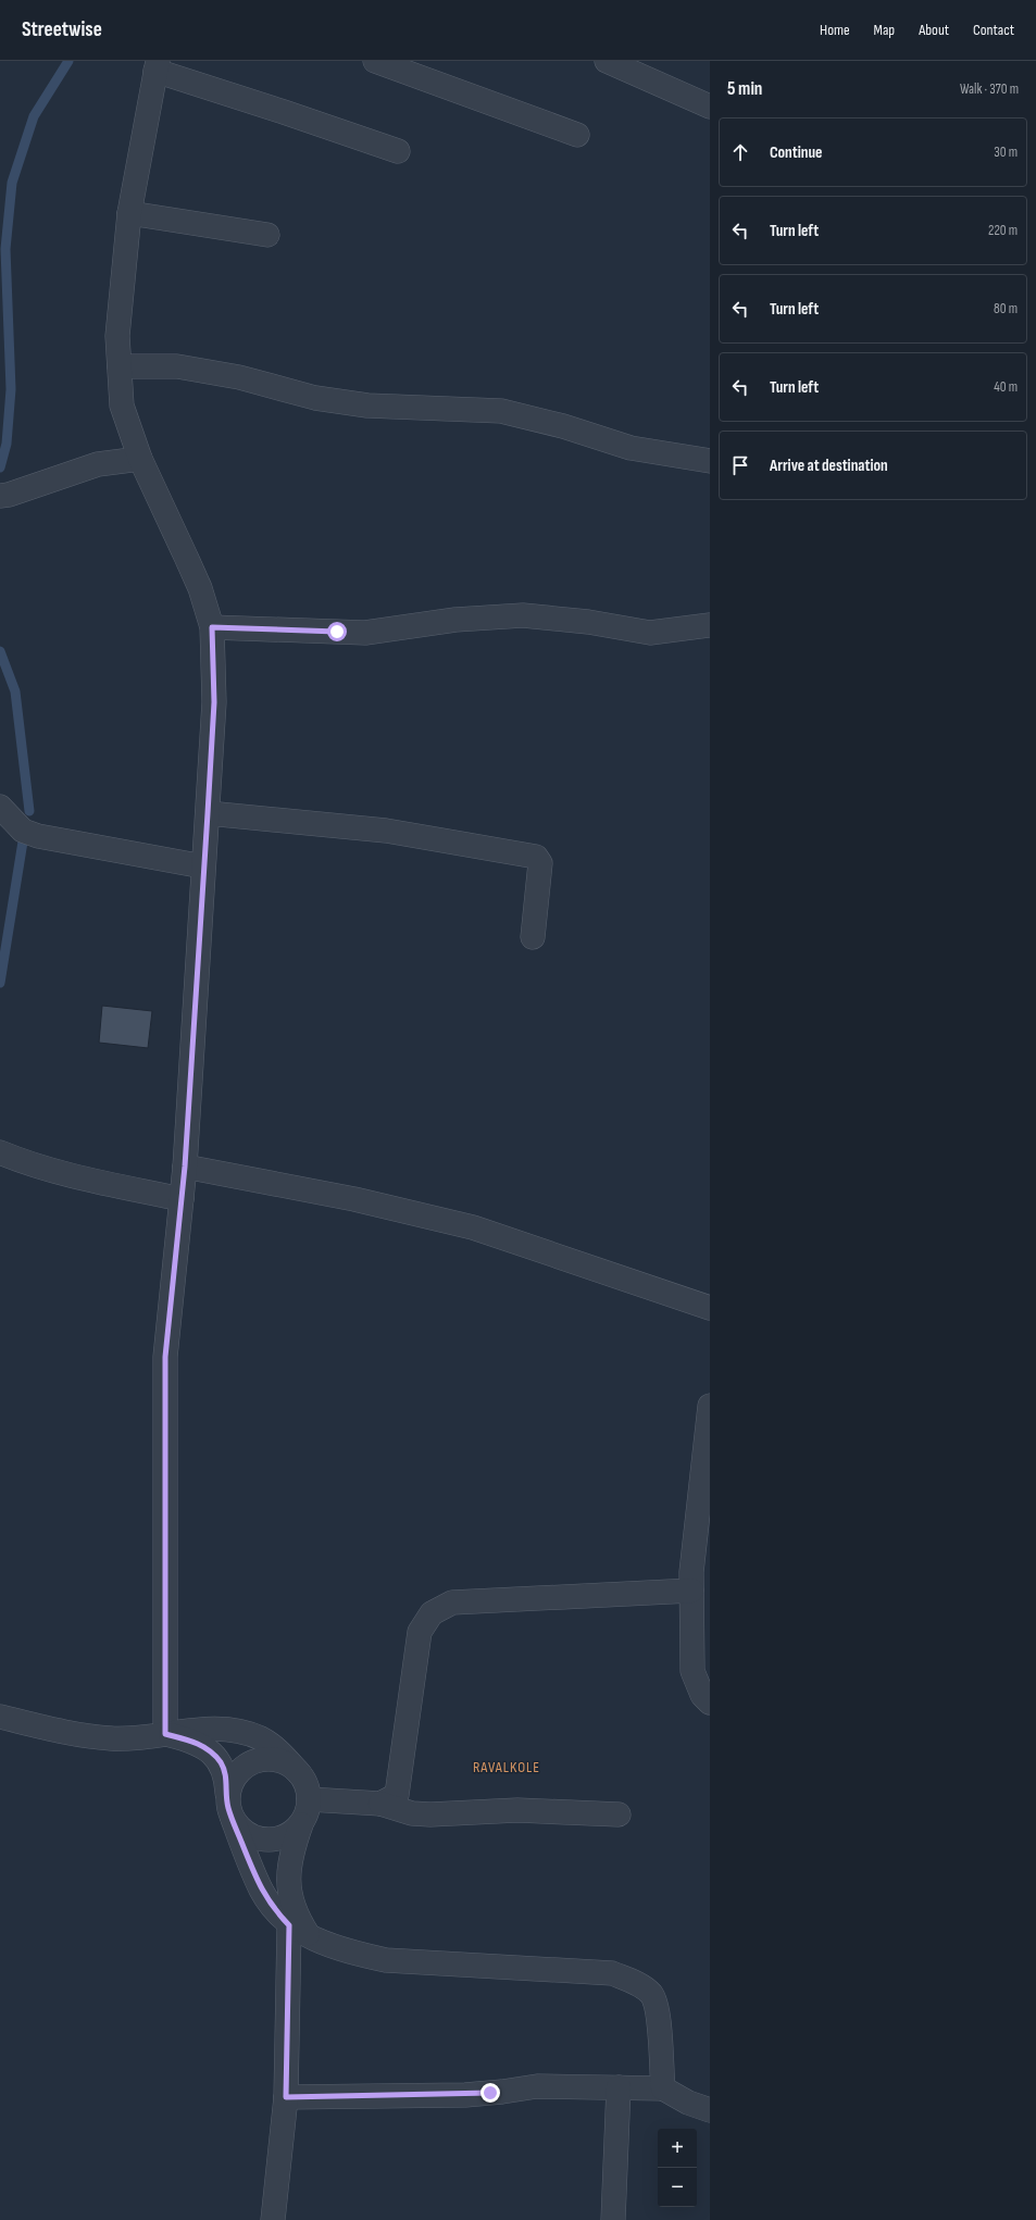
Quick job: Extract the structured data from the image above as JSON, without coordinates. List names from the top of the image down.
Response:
{
  "districts": ["RAVALKOLE"],
  "page": {
    "header": "Streetwise",
    "nav": [
      "Home",
      "Map",
      "About",
      "Contact"
    ],
    "heading": ["5 min", "Walk · 370 m"],
    "list": [
      ["Continue", "30 m"],
      ["Turn left", "220 m"],
      ["Turn left", "80 m"],
      ["Turn left", "40 m"],
      "Arrive at destination"
    ],
    "map_buttons": ["+", "−"]
  }
}
